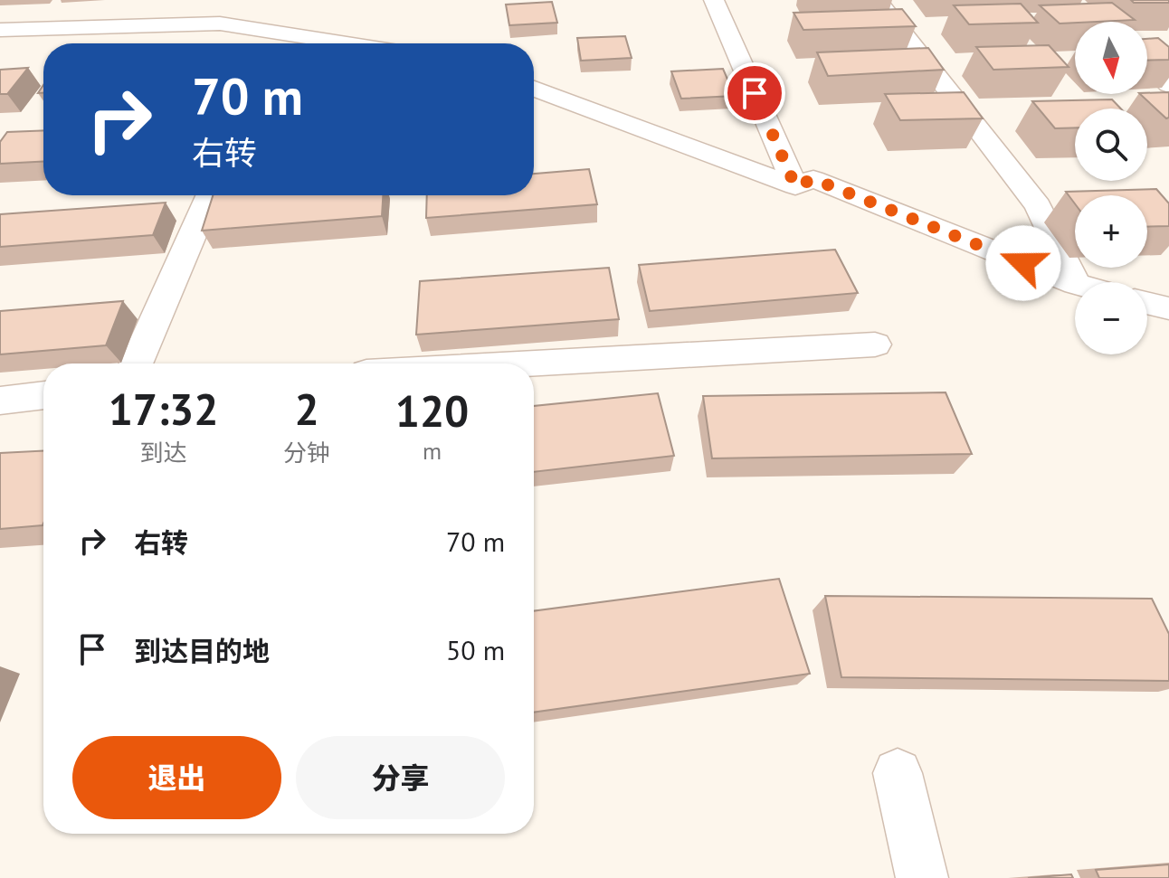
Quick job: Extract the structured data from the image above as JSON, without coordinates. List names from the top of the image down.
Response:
{
  "north": "bottom",
  "page": {
    "map_buttons": ["+", "−"],
    "turn": ["70 m", "右转"],
    "eta": [
      "17:32",
      "到达",
      "2",
      "分钟",
      "120",
      "m"
    ],
    "list": [
      {
        "name": "右转",
        "value": "70 m"
      },
      {
        "name": "到达目的地",
        "value": "50 m"
      }
    ],
    "buttons": ["退出", "分享"]
  }
}
